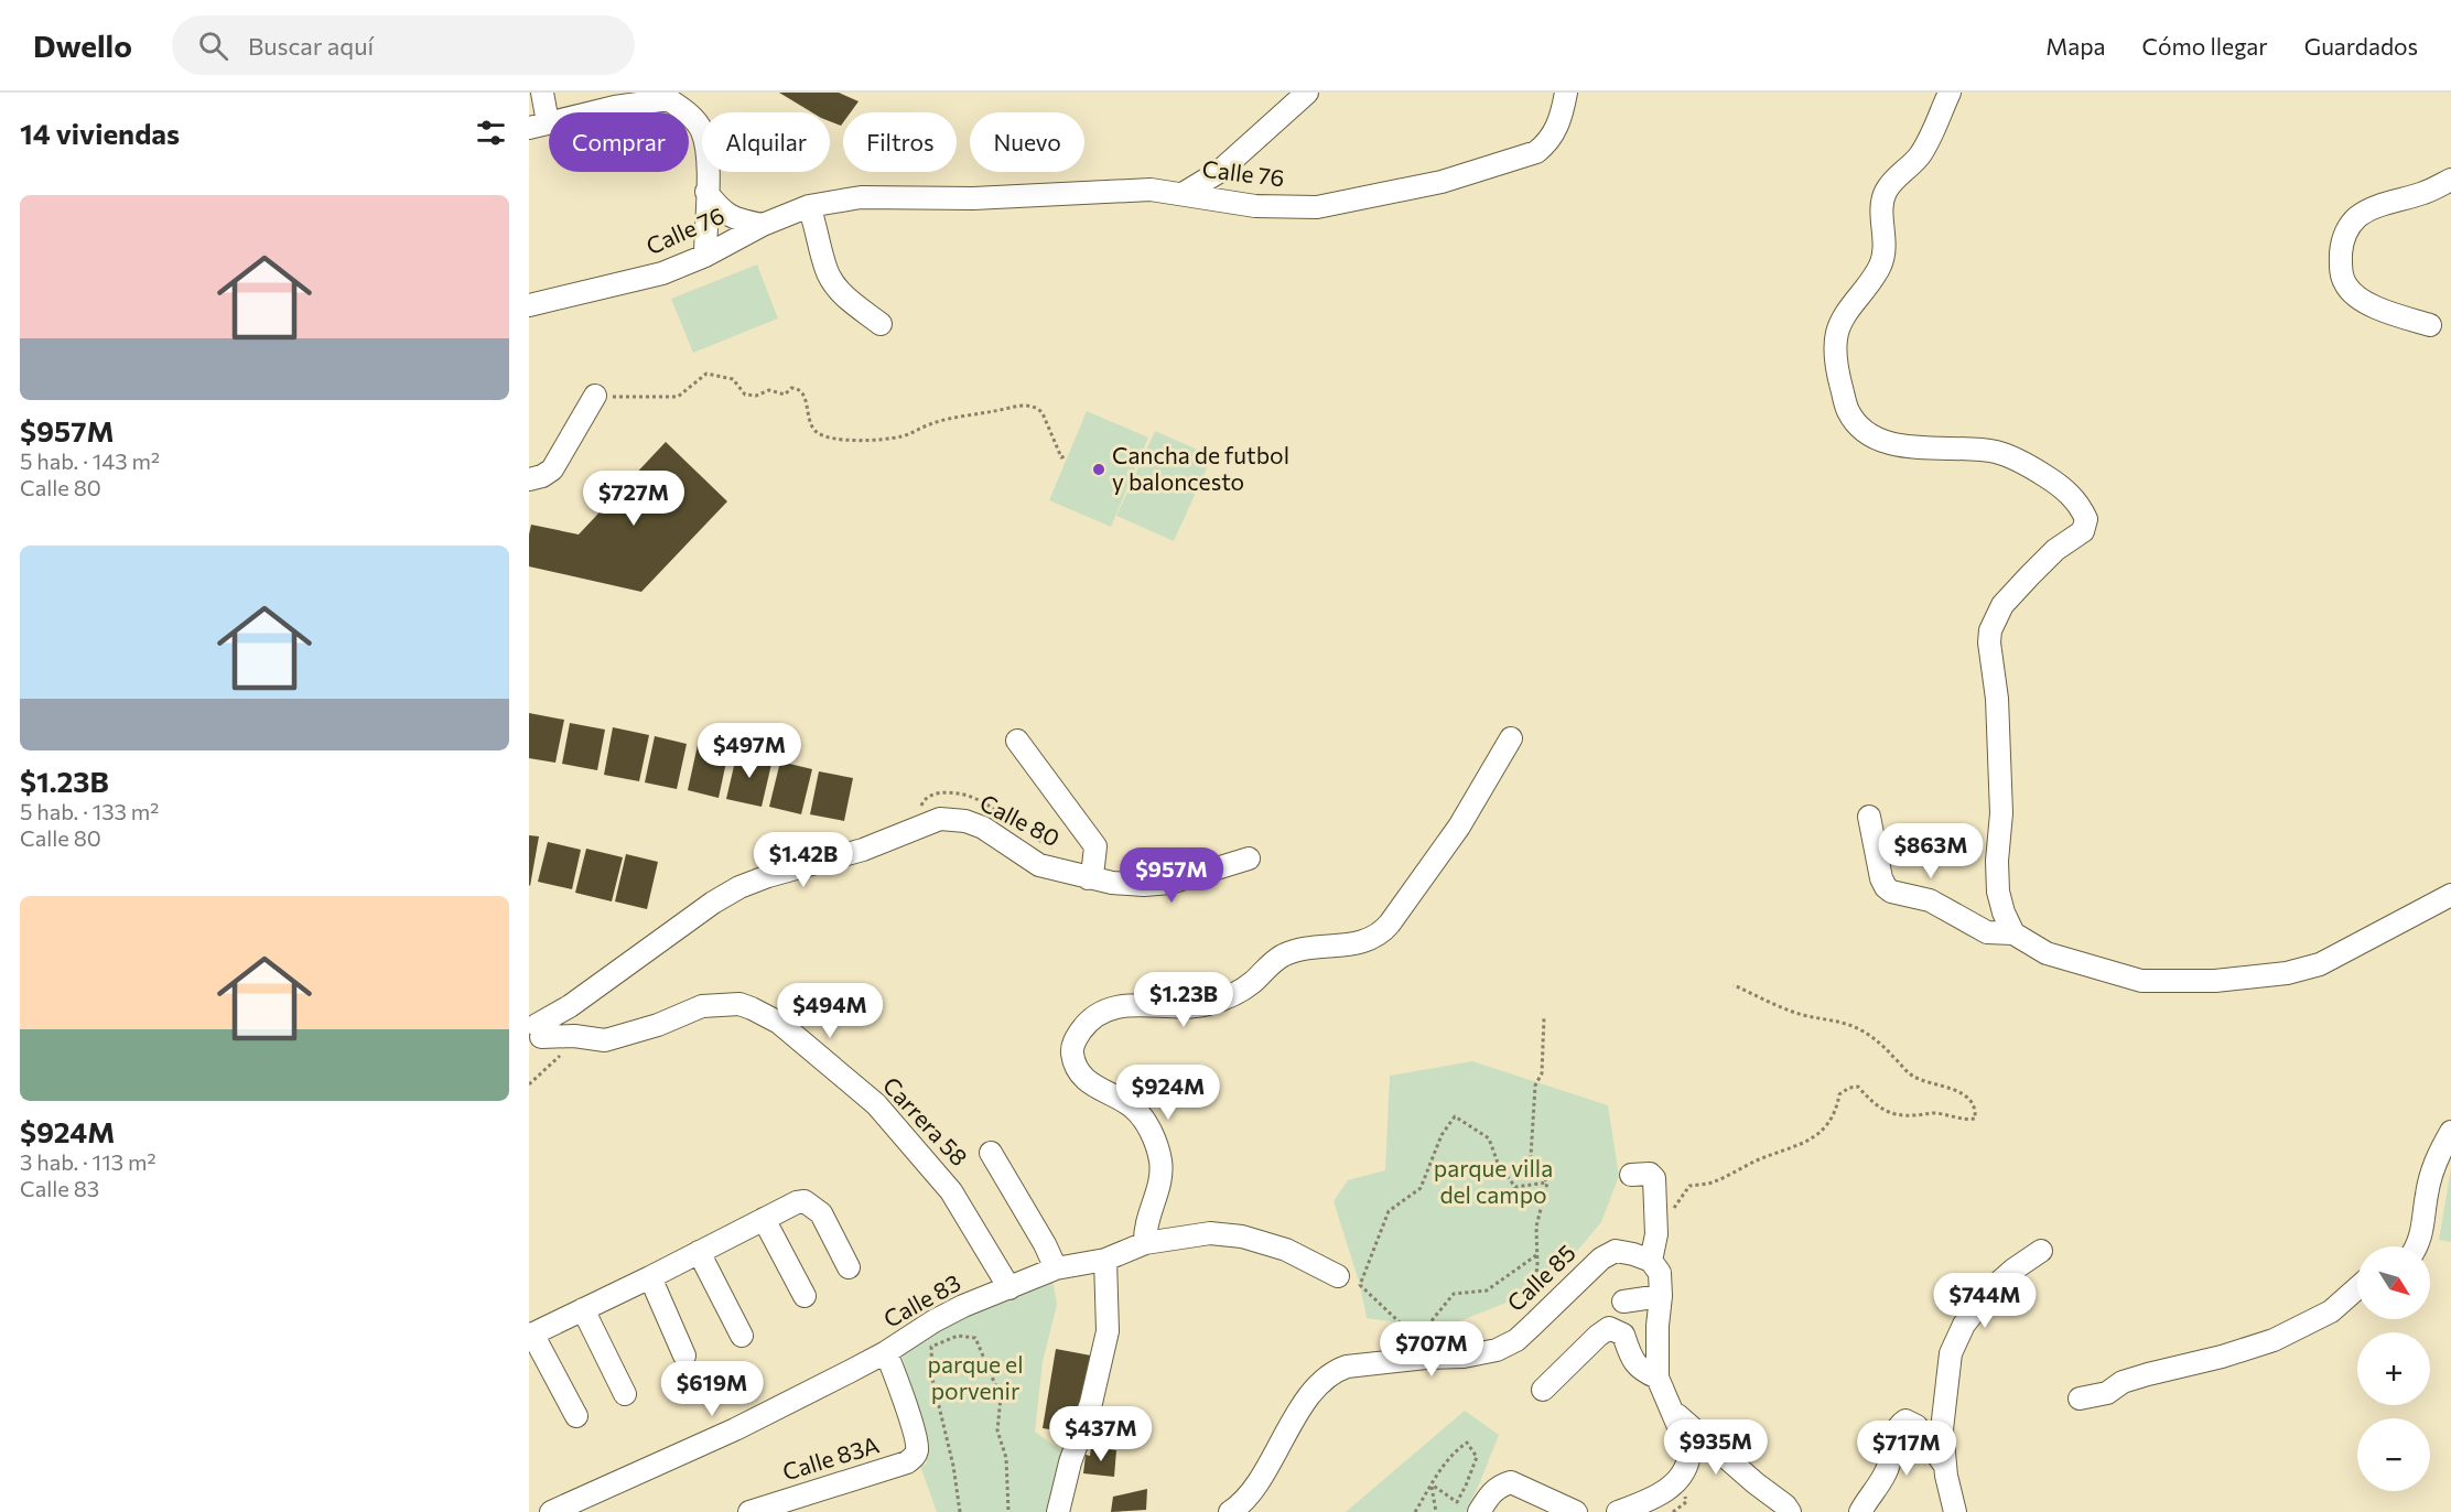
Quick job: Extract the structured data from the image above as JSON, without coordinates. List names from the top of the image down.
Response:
{
  "streets": {
    "street": [
      "Calle 76",
      "Calle 80",
      "Carrera 58",
      "Calle 85",
      "Calle 83",
      "Calle 83A"
    ]
  },
  "crossings": [
    ["Calle 80", "Carrera 58"],
    ["Carrera 58", "Calle 83"],
    ["Calle 83", "Calle 83A"]
  ],
  "parks": ["parque villa del campo", "parque el porvenir"],
  "places": ["Cancha de futbol y baloncesto"],
  "north": "bottom right",
  "page": {
    "header": "Dwello",
    "search": "Buscar aquí",
    "nav": ["Mapa", "Cómo llegar", "Guardados"],
    "heading": "14 viviendas",
    "chip": [
      "Comprar",
      "Alquilar",
      "Filtros",
      "Nuevo"
    ],
    "list": [
      {
        "name": "$957M",
        "note": "5 hab. · 143 m² · Calle 80"
      },
      {
        "name": "$1.23B",
        "note": "5 hab. · 133 m² · Calle 80"
      },
      {
        "name": "$924M",
        "note": "3 hab. · 113 m² · Calle 83"
      }
    ],
    "price": [
      "$727M",
      "$497M",
      "$863M",
      "$1.42B",
      "$957M",
      "$1.23B",
      "$494M",
      "$924M",
      "$744M",
      "$707M",
      "$619M",
      "$437M",
      "$935M",
      "$717M"
    ],
    "map_buttons": ["+", "−"]
  }
}
